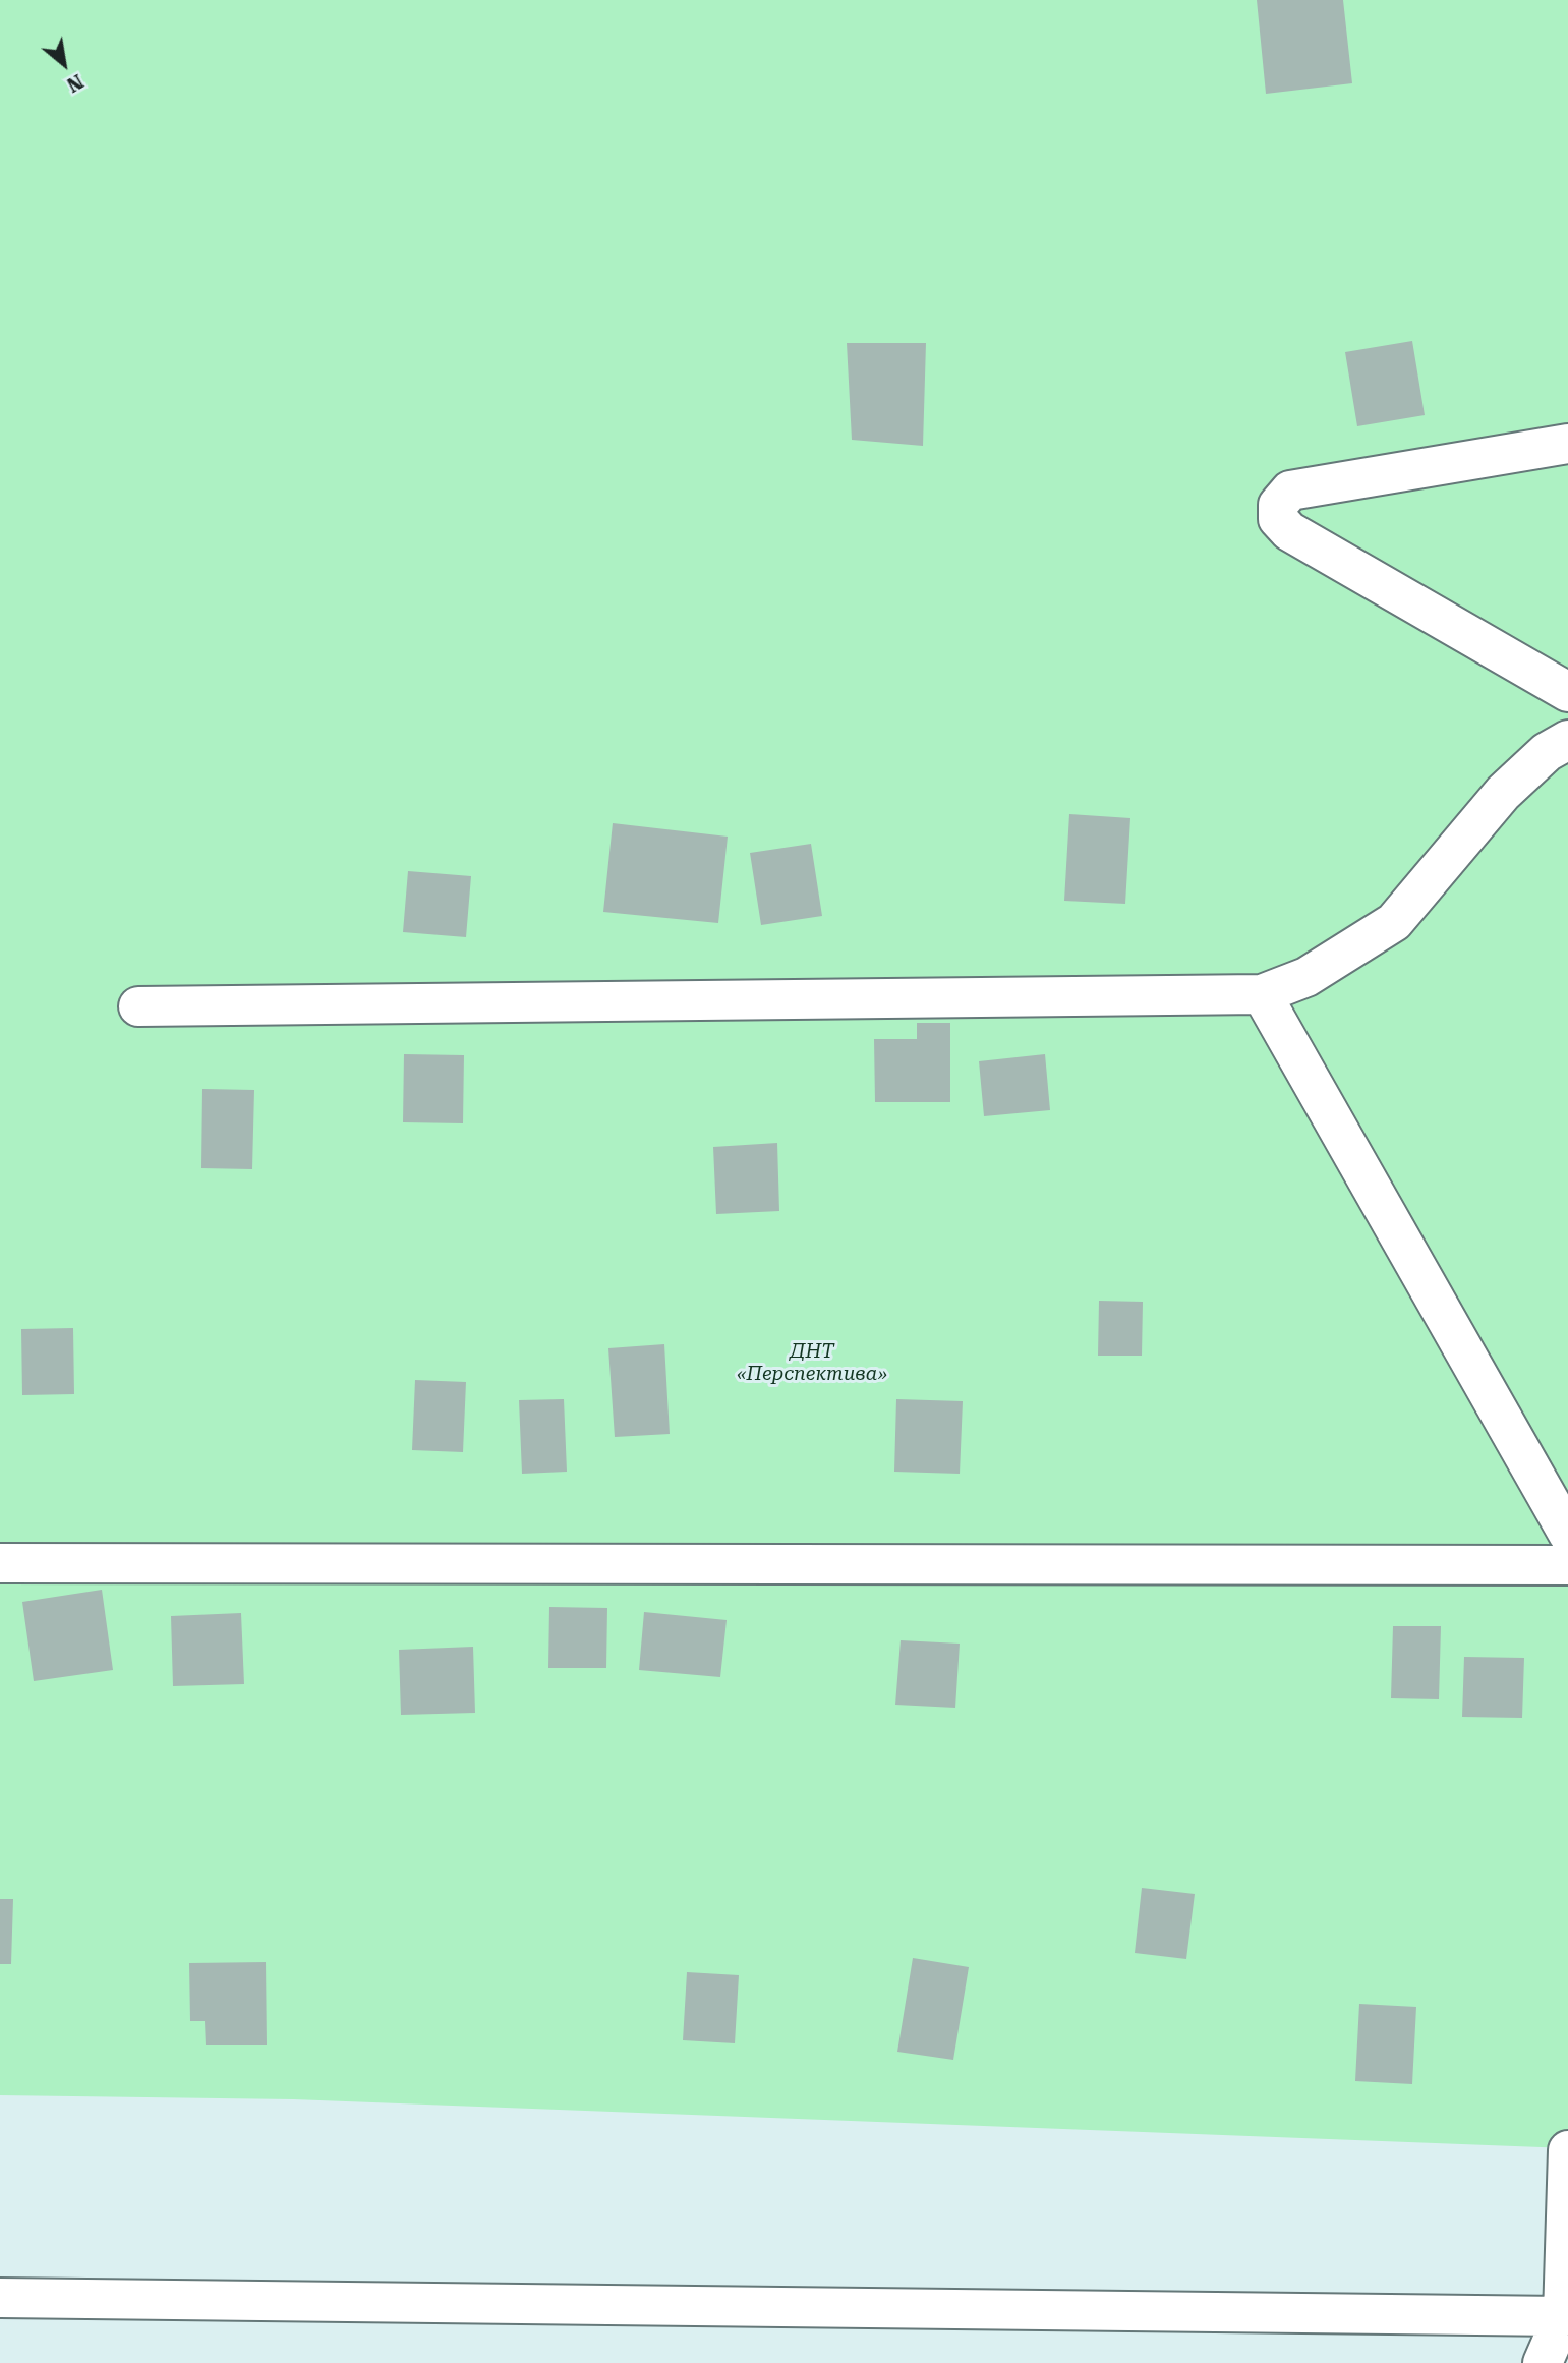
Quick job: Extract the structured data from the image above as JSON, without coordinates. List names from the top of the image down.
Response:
{
  "parks": ["ДНТ «Перспектива»"],
  "north": "bottom right"
}
